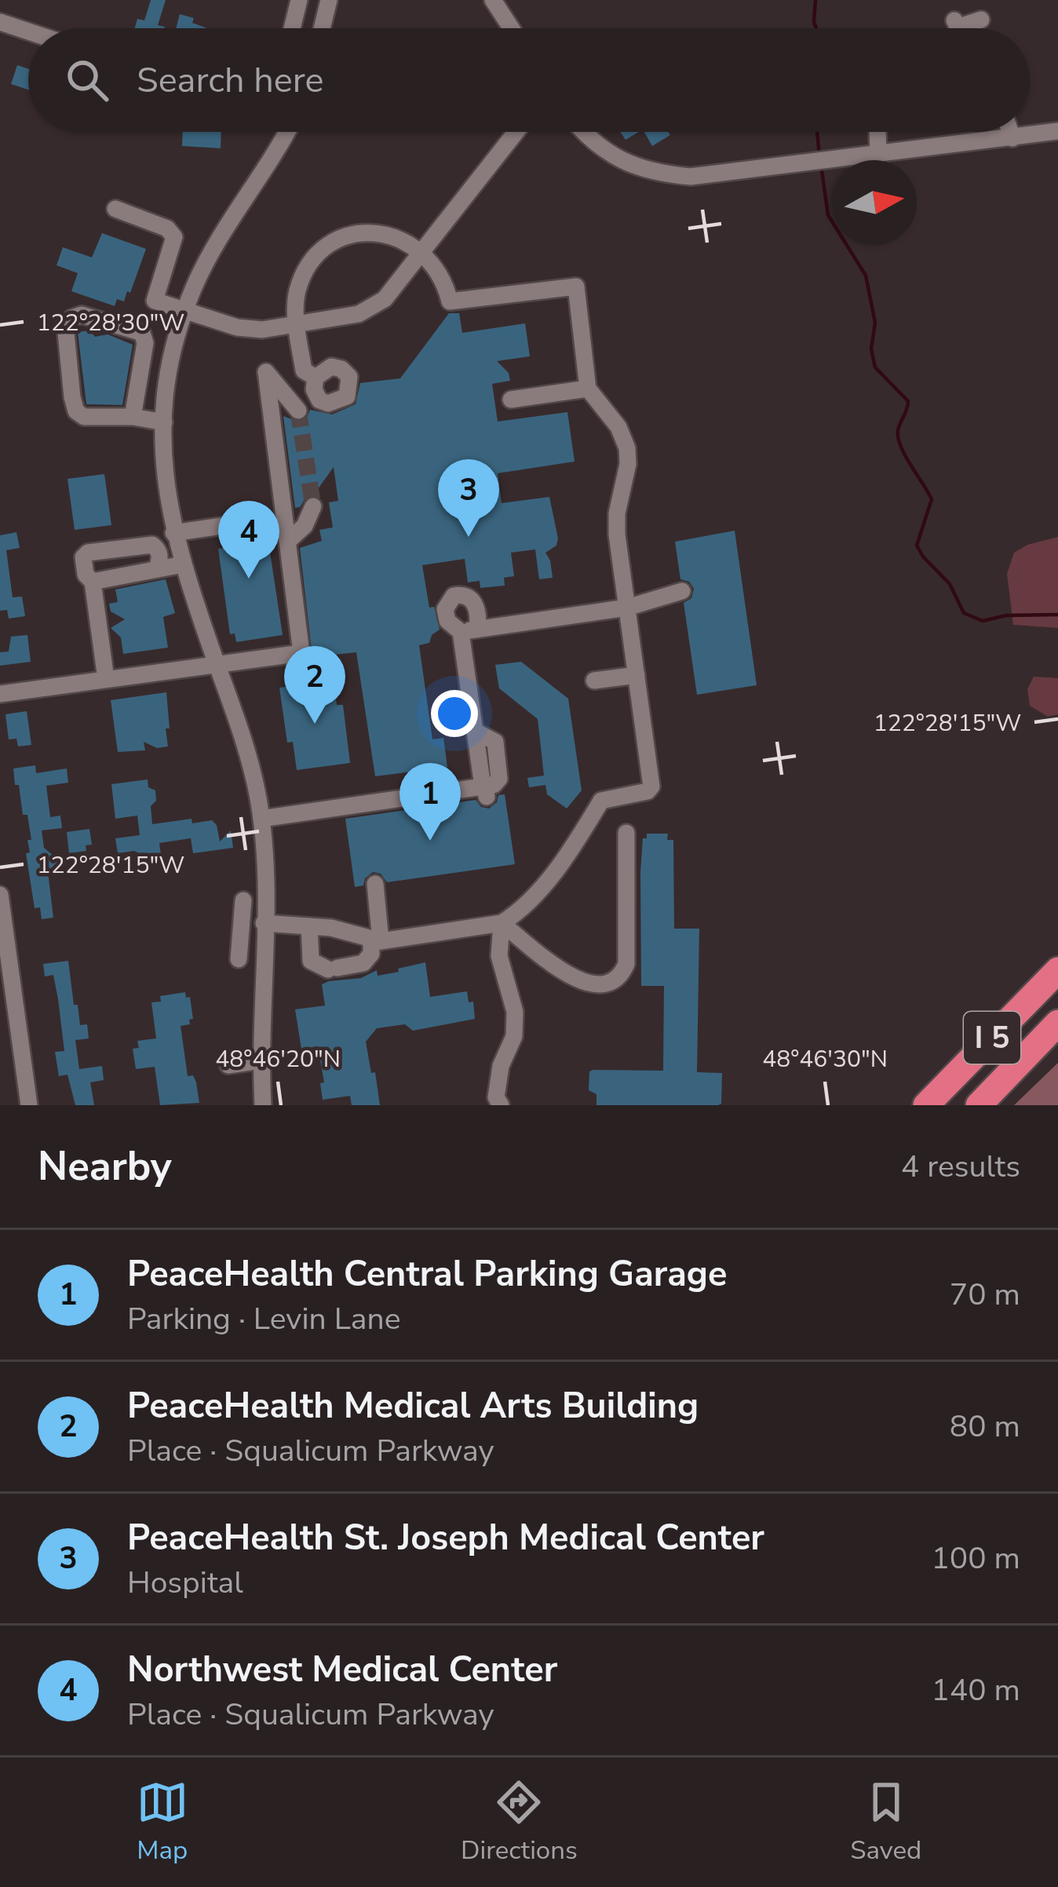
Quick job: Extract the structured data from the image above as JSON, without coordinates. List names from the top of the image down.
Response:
{
  "streets": {
    "highway": ["I 5"]
  },
  "north": "right",
  "page": {
    "search": "Search here",
    "pins": [
      "3",
      "4",
      "2",
      "1"
    ],
    "heading": ["Nearby", "4 results"],
    "list": [
      {
        "mark": "1",
        "name": "PeaceHealth Central Parking Garage",
        "note": "Parking · Levin Lane",
        "value": "70 m"
      },
      {
        "mark": "2",
        "name": "PeaceHealth Medical Arts Building",
        "note": "Place · Squalicum Parkway",
        "value": "80 m"
      },
      {
        "mark": "3",
        "name": "PeaceHealth St. Joseph Medical Center",
        "note": "Hospital",
        "value": "100 m"
      },
      {
        "mark": "4",
        "name": "Northwest Medical Center",
        "note": "Place · Squalicum Parkway",
        "value": "140 m"
      }
    ],
    "nav": ["Map", "Directions", "Saved"]
  },
  "coordinates": [
    "122°28'30\"W",
    "122°28'15\"W",
    "48°46'20\"N",
    "48°46'30\"N"
  ]
}
